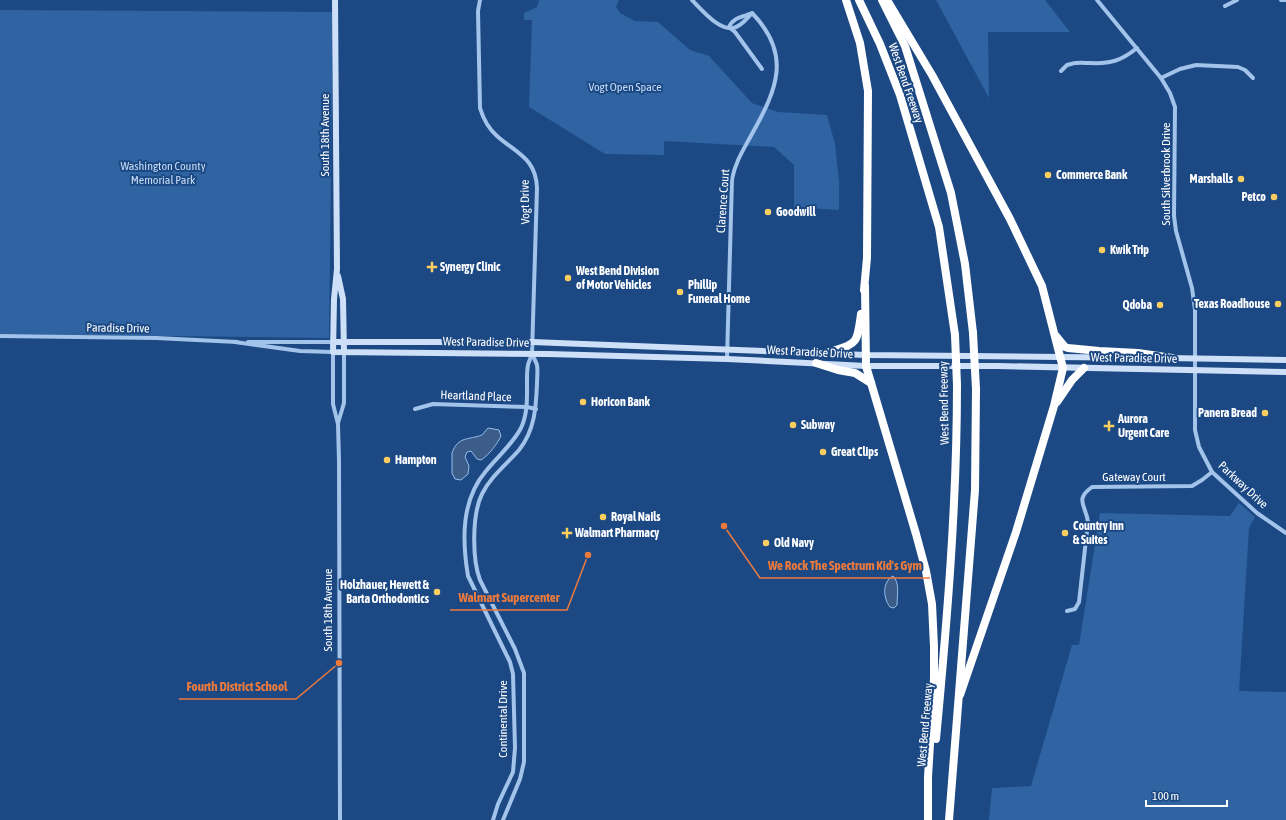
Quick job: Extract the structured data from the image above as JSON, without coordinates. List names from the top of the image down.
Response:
{
  "streets": {
    "highway": ["West Bend Freeway"],
    "street": [
      "South 18th Avenue",
      "South Silverbrook Drive",
      "Clarence Court",
      "Vogt Drive",
      "Paradise Drive",
      "West Paradise Drive",
      "Heartland Place",
      "Gateway Court",
      "Parkway Drive",
      "Continental Drive"
    ]
  },
  "crossings": [
    ["South 18th Avenue", "Paradise Drive"],
    ["South 18th Avenue", "West Paradise Drive"],
    ["South Silverbrook Drive", "West Paradise Drive"],
    ["South Silverbrook Drive", "Parkway Drive"],
    ["Clarence Court", "West Paradise Drive"],
    ["Vogt Drive", "West Paradise Drive"],
    ["Vogt Drive", "Continental Drive"],
    ["Paradise Drive", "West Paradise Drive"],
    ["West Paradise Drive", "Parkway Drive"],
    ["West Paradise Drive", "Continental Drive"],
    ["Heartland Place", "Continental Drive"],
    ["Gateway Court", "Parkway Drive"]
  ],
  "parks": ["Vogt Open Space", "Washington County Memorial Park"],
  "places": {
    "other": [
      "Commerce Bank",
      "Marshalls",
      "Petco",
      "Goodwill",
      "Kwik Trip",
      "West Bend Division of Motor Vehicles",
      "Phillip Funeral Home",
      "Texas Roadhouse",
      "Qdoba",
      "Horicon Bank",
      "Panera Bread",
      "Subway",
      "Great Clips",
      "Hampton",
      "Royal Nails",
      "We Rock The Spectrum Kid's Gym",
      "Country Inn & Suites",
      "Old Navy",
      "Walmart Supercenter",
      "Holzhauer, Hewett & Barta Orthodontics",
      "Fourth District School"
    ],
    "health": ["Synergy Clinic", "Aurora Urgent Care", "Walmart Pharmacy"]
  },
  "scale_bar": "100 m"
}
